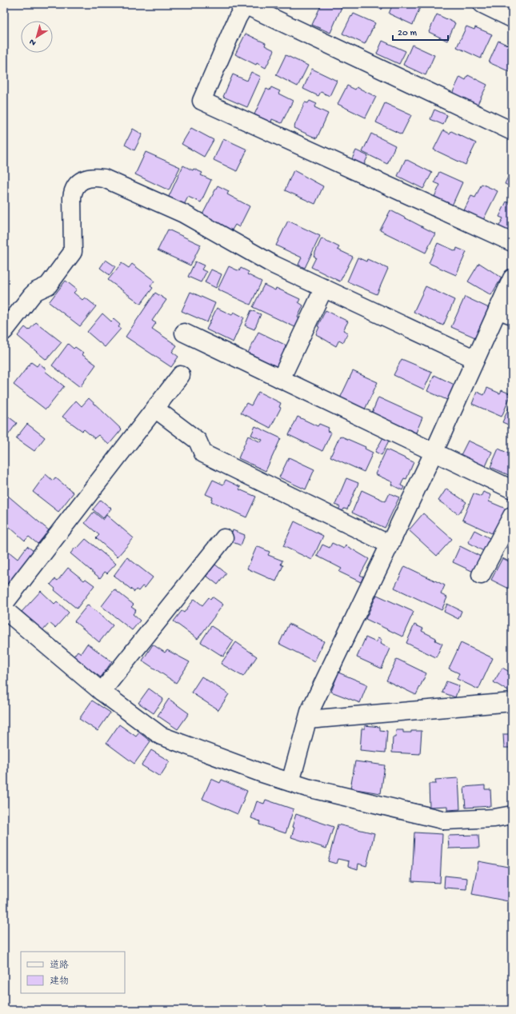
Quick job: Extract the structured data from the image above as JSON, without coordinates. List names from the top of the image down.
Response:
{
  "legend": ["道路", "建物"],
  "scale_bar": "20 m",
  "north": "bottom left"
}
